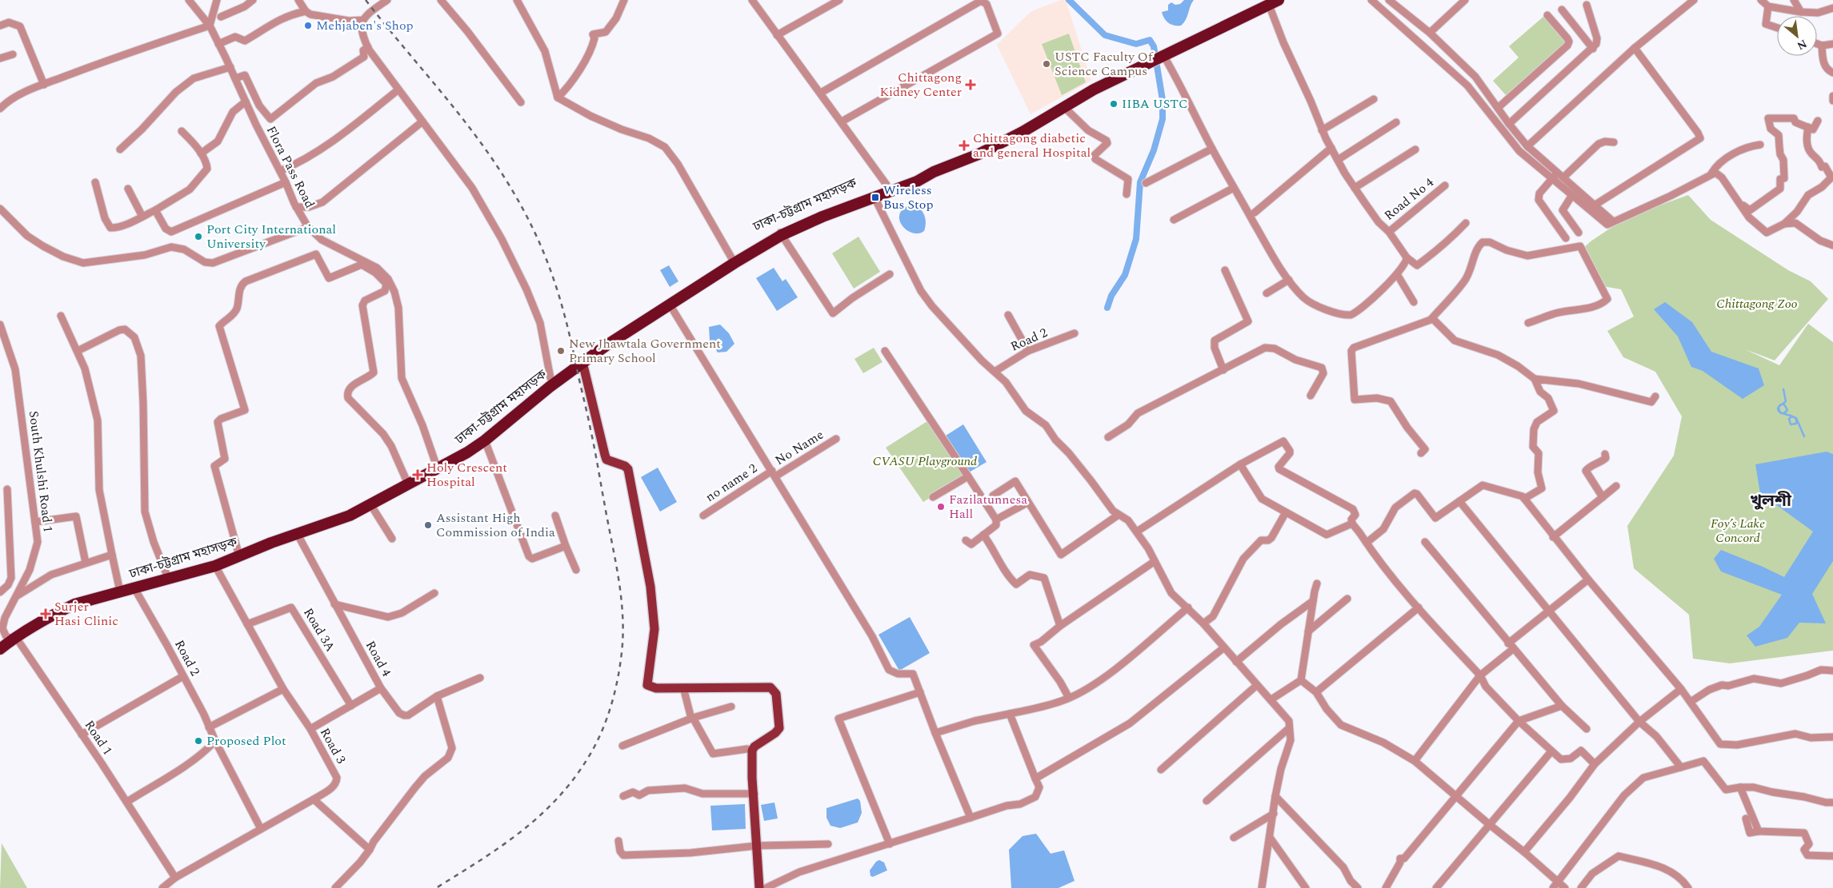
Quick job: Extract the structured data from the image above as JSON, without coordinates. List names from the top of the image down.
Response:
{
  "streets": {
    "highway": ["ঢাকা-চট্টগ্রাম মহাসড়ক"],
    "street": [
      "Flora Pass Road",
      "Road No 4",
      "Road 2",
      "No Name",
      "South Khulshi Road 1",
      "no name 2",
      "Road 3A",
      "Road 4",
      "Road 1",
      "Road 3"
    ]
  },
  "crossings": [
    ["Flora Pass Road", "ঢাকা-চট্টগ্রাম মহাসড়ক"],
    ["ঢাকা-চট্টগ্রাম মহাসড়ক", "Road 2"],
    ["ঢাকা-চট্টগ্রাম মহাসড়ক", "Road 4"],
    ["ঢাকা-চট্টগ্রাম মহাসড়ক", "Road 1"],
    ["ঢাকা-চট্টগ্রাম মহাসড়ক", "Road 3"],
    ["Road 2", "Road 3"],
    ["No Name", "no name 2"],
    ["Road 3A", "Road 3"],
    ["Road 1", "Road 3"]
  ],
  "districts": ["খুলশী"],
  "parks": ["Chittagong Zoo", "CVASU Playground", "Foy’s Lake Concord"],
  "places": {
    "other": [
      "Mehjaben's Shop",
      "USTC Faculty Of Science Campus",
      "IIBA USTC",
      "Port City International University",
      "New Jhawtala Government Primary School",
      "Fazilatunnesa Hall",
      "Assistant High Commission of India",
      "Proposed Plot"
    ],
    "health": [
      "Chittagong Kidney Center",
      "Chittagong diabetic and general Hospital",
      "Holy Crescent Hospital",
      "Surjer Hasi Clinic"
    ],
    "transit": ["Wireless Bus Stop"]
  },
  "north": "bottom right"
}
